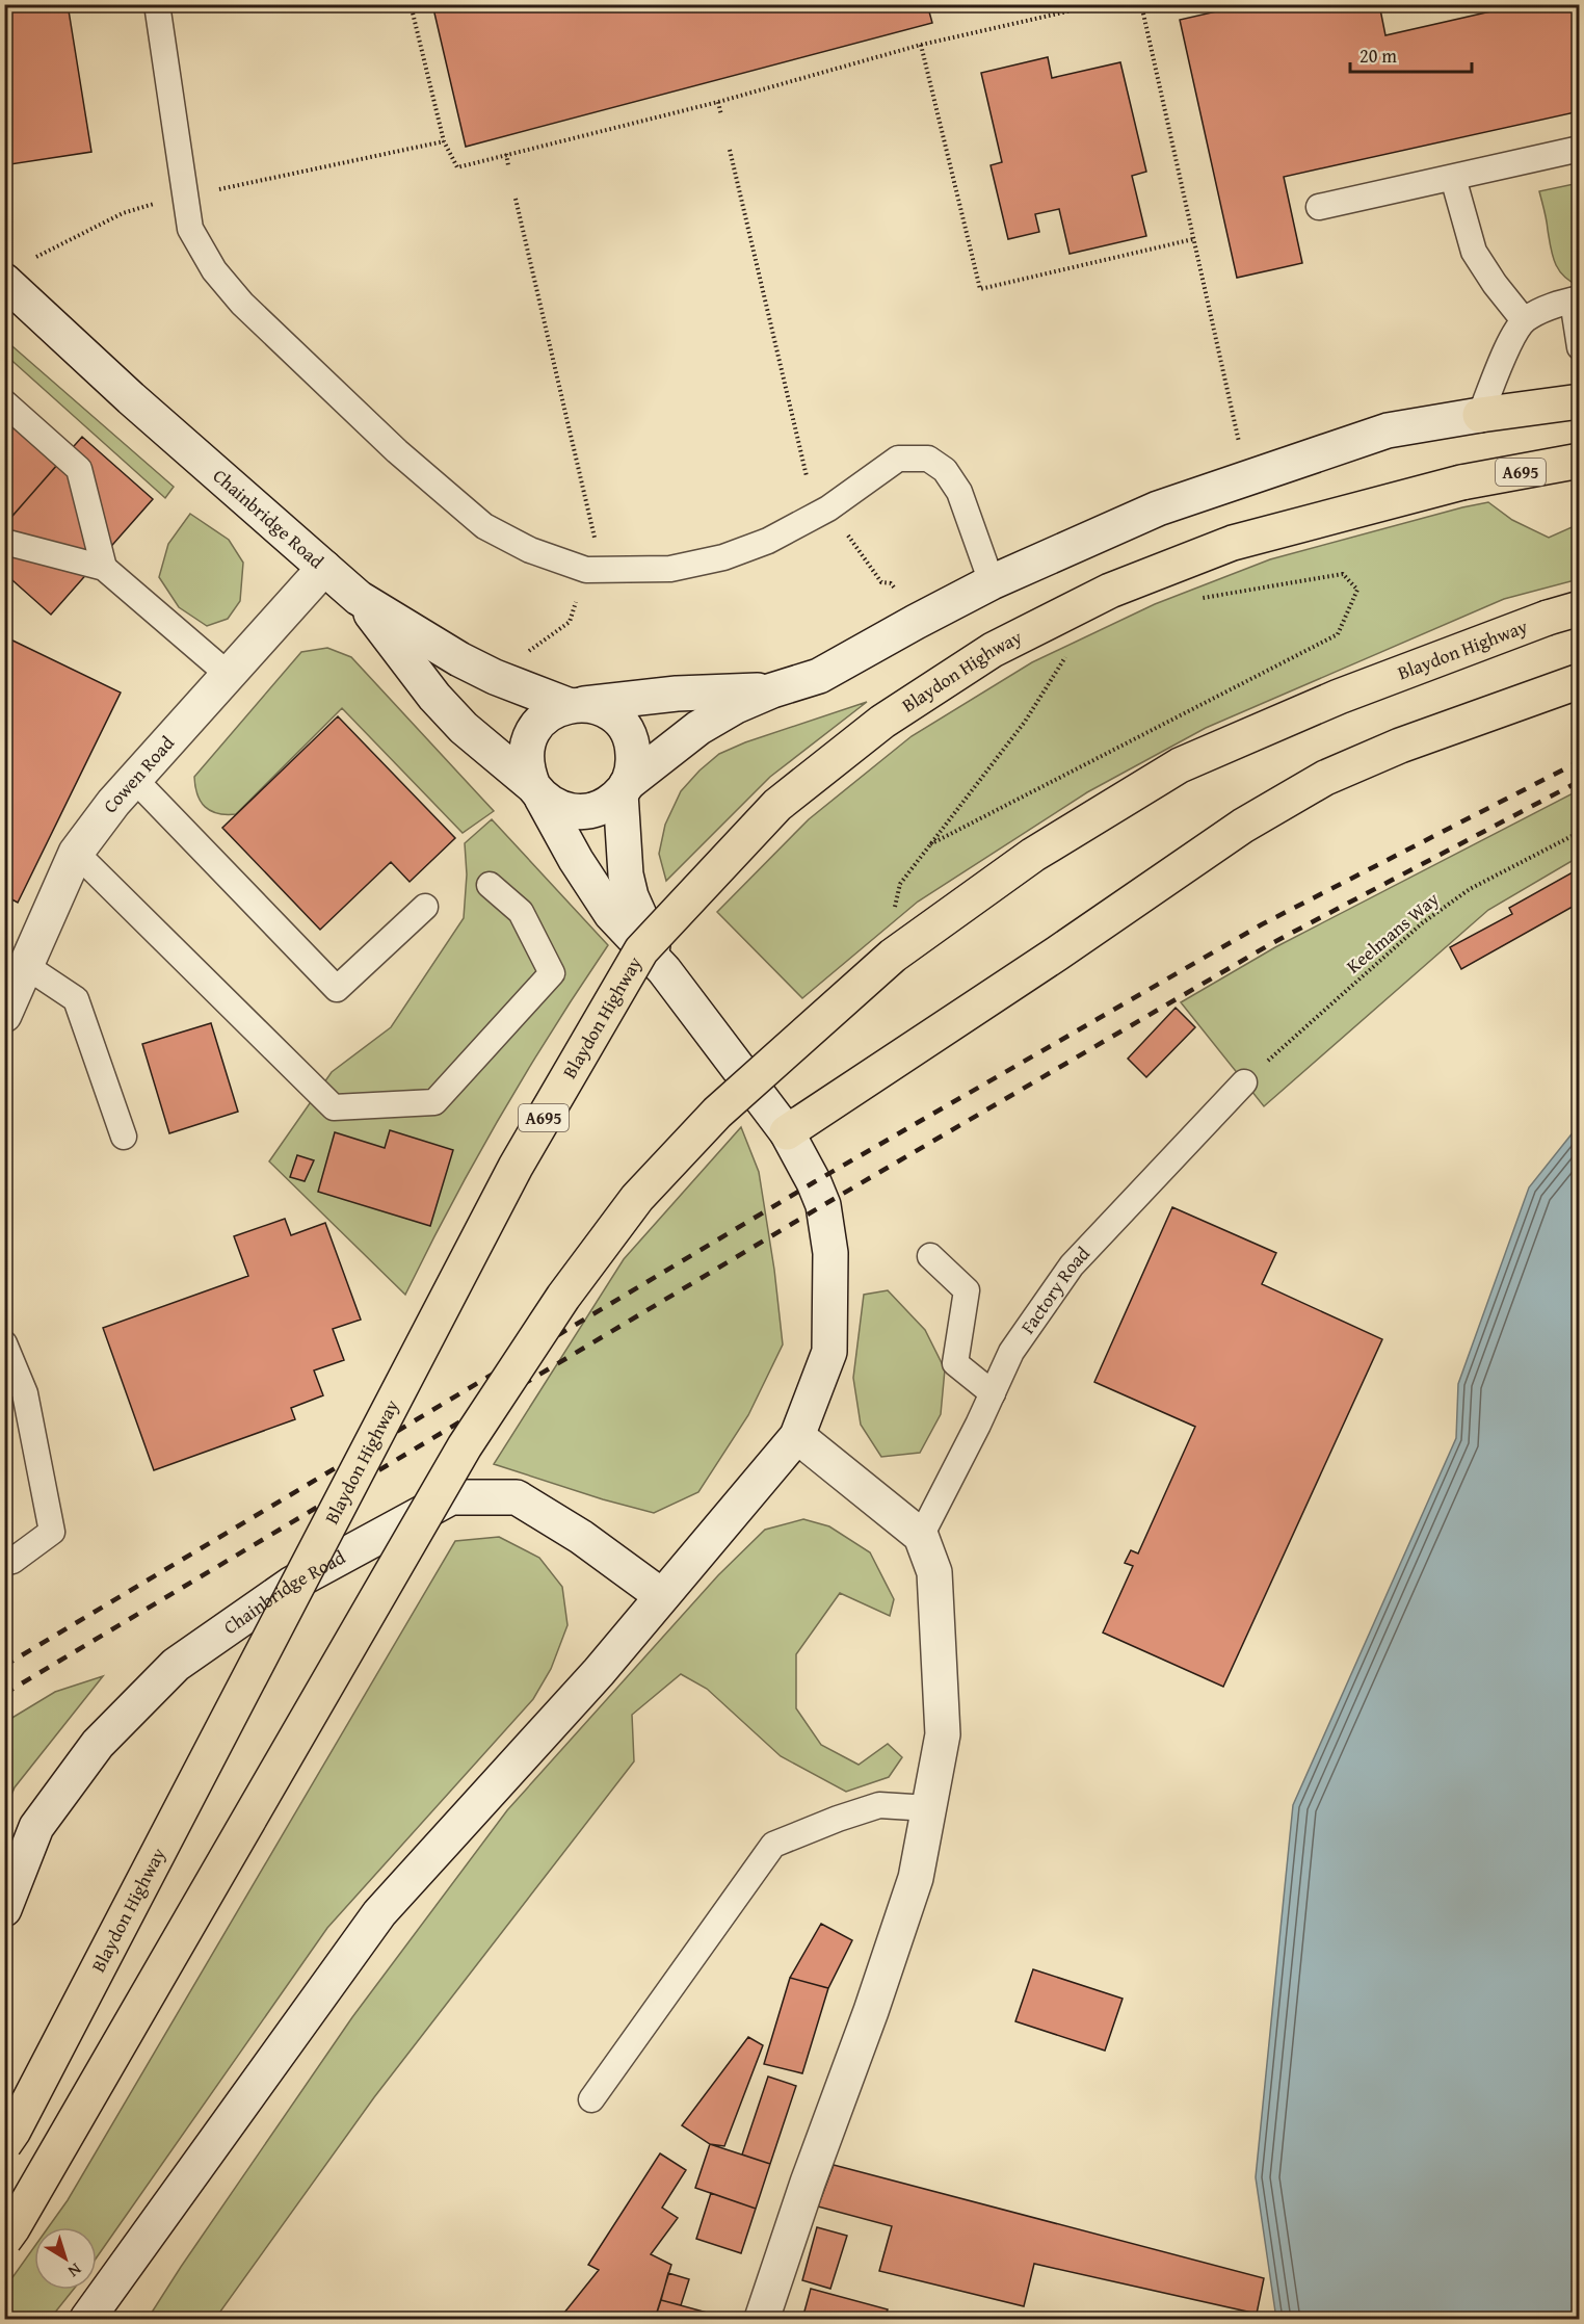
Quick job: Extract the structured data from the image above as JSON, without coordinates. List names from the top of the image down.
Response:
{
  "streets": {
    "main road": [
      "A695",
      "Chainbridge Road",
      "Blaydon Highway",
      "Cowen Road"
    ],
    "lane": ["Factory Road"],
    "path": ["Keelmans Way"]
  },
  "crossings": [
    ["Chainbridge Road", "Cowen Road"],
    ["Keelmans Way", "Factory Road"]
  ],
  "scale_bar": "20 m",
  "north": "bottom right"
}
